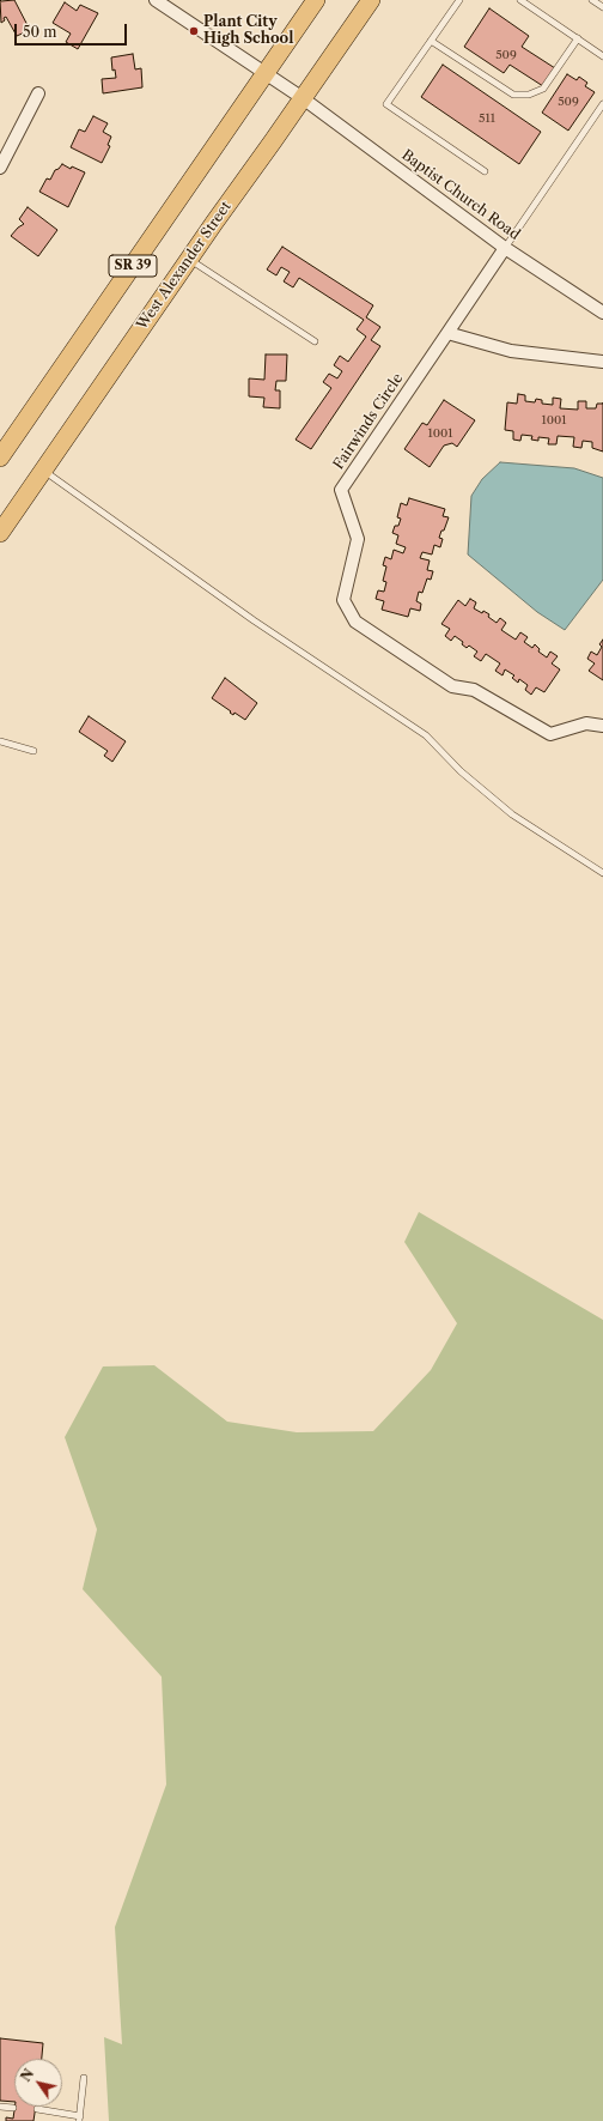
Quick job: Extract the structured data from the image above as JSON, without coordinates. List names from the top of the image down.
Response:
{
  "streets": {
    "main road": ["SR 39", "West Alexander Street"],
    "street": ["Baptist Church Road", "Fairwinds Circle"]
  },
  "crossings": [
    ["Baptist Church Road", "SR 39"],
    ["Baptist Church Road", "West Alexander Street"],
    ["Baptist Church Road", "Fairwinds Circle"]
  ],
  "places": ["Plant City High School"],
  "house_numbers": [
    "509",
    "509",
    "511",
    "1001",
    "1001"
  ],
  "scale_bar": "50 m",
  "north": "top left"
}
